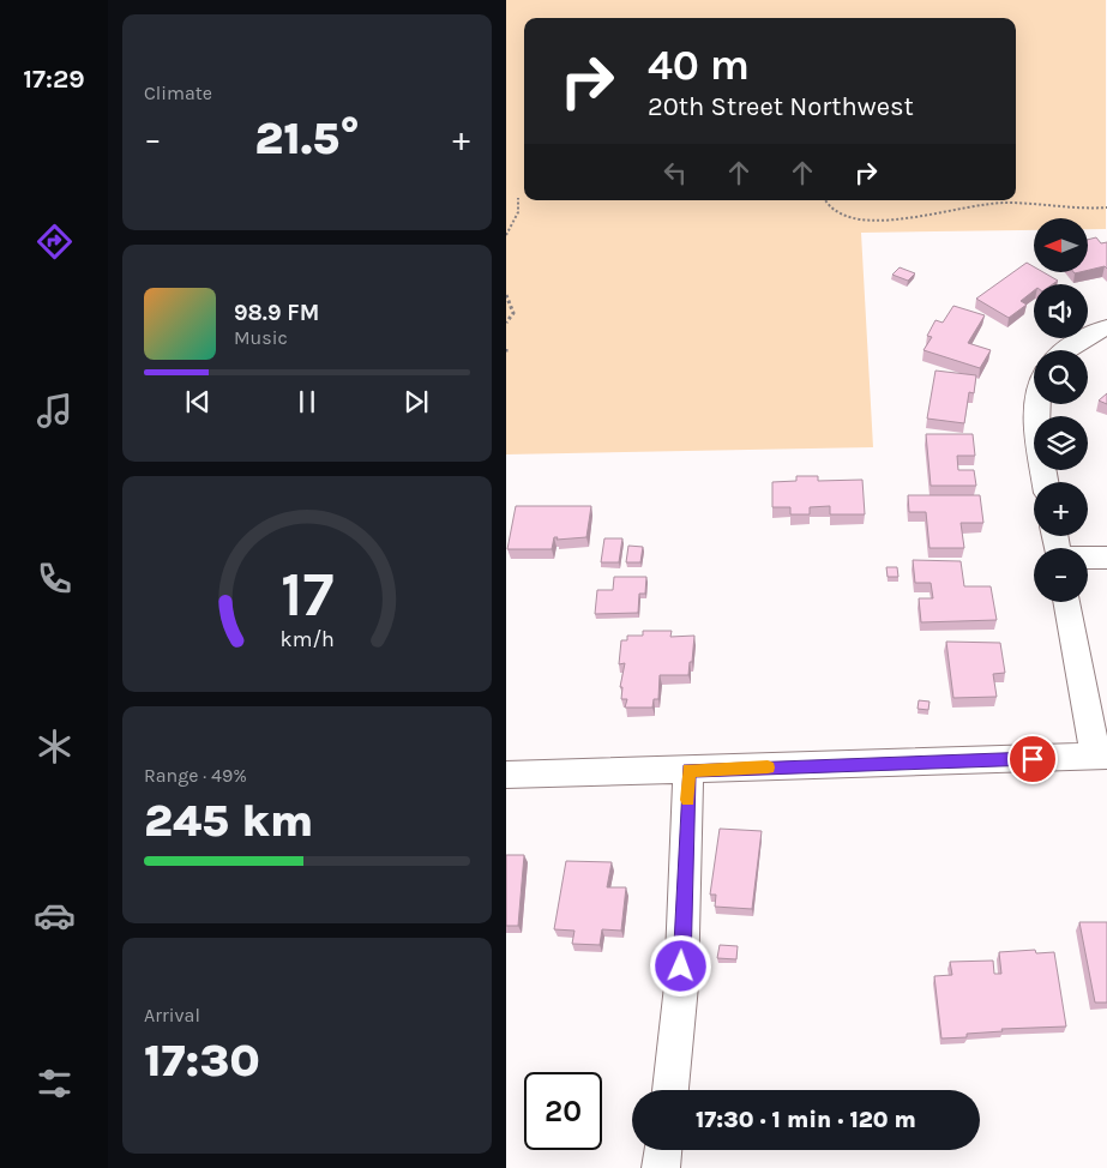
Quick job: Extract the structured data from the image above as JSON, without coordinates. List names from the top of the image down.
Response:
{
  "north": "left",
  "page": {
    "tabs": "17:29",
    "tile": [
      "Climate",
      ["Range · 49%", "245 km"],
      ["Arrival", "17:30"]
    ],
    "turn": ["40 m", "20th Street Northwest"],
    "heat": ["−", "21.5°", "+"],
    "map_buttons": ["+", "−"],
    "song": ["98.9 FM", "Music"],
    "limit": "20",
    "trip": "17:30 · 1 min · 120 m",
    "gauge": ["17", "km/h"]
  }
}
